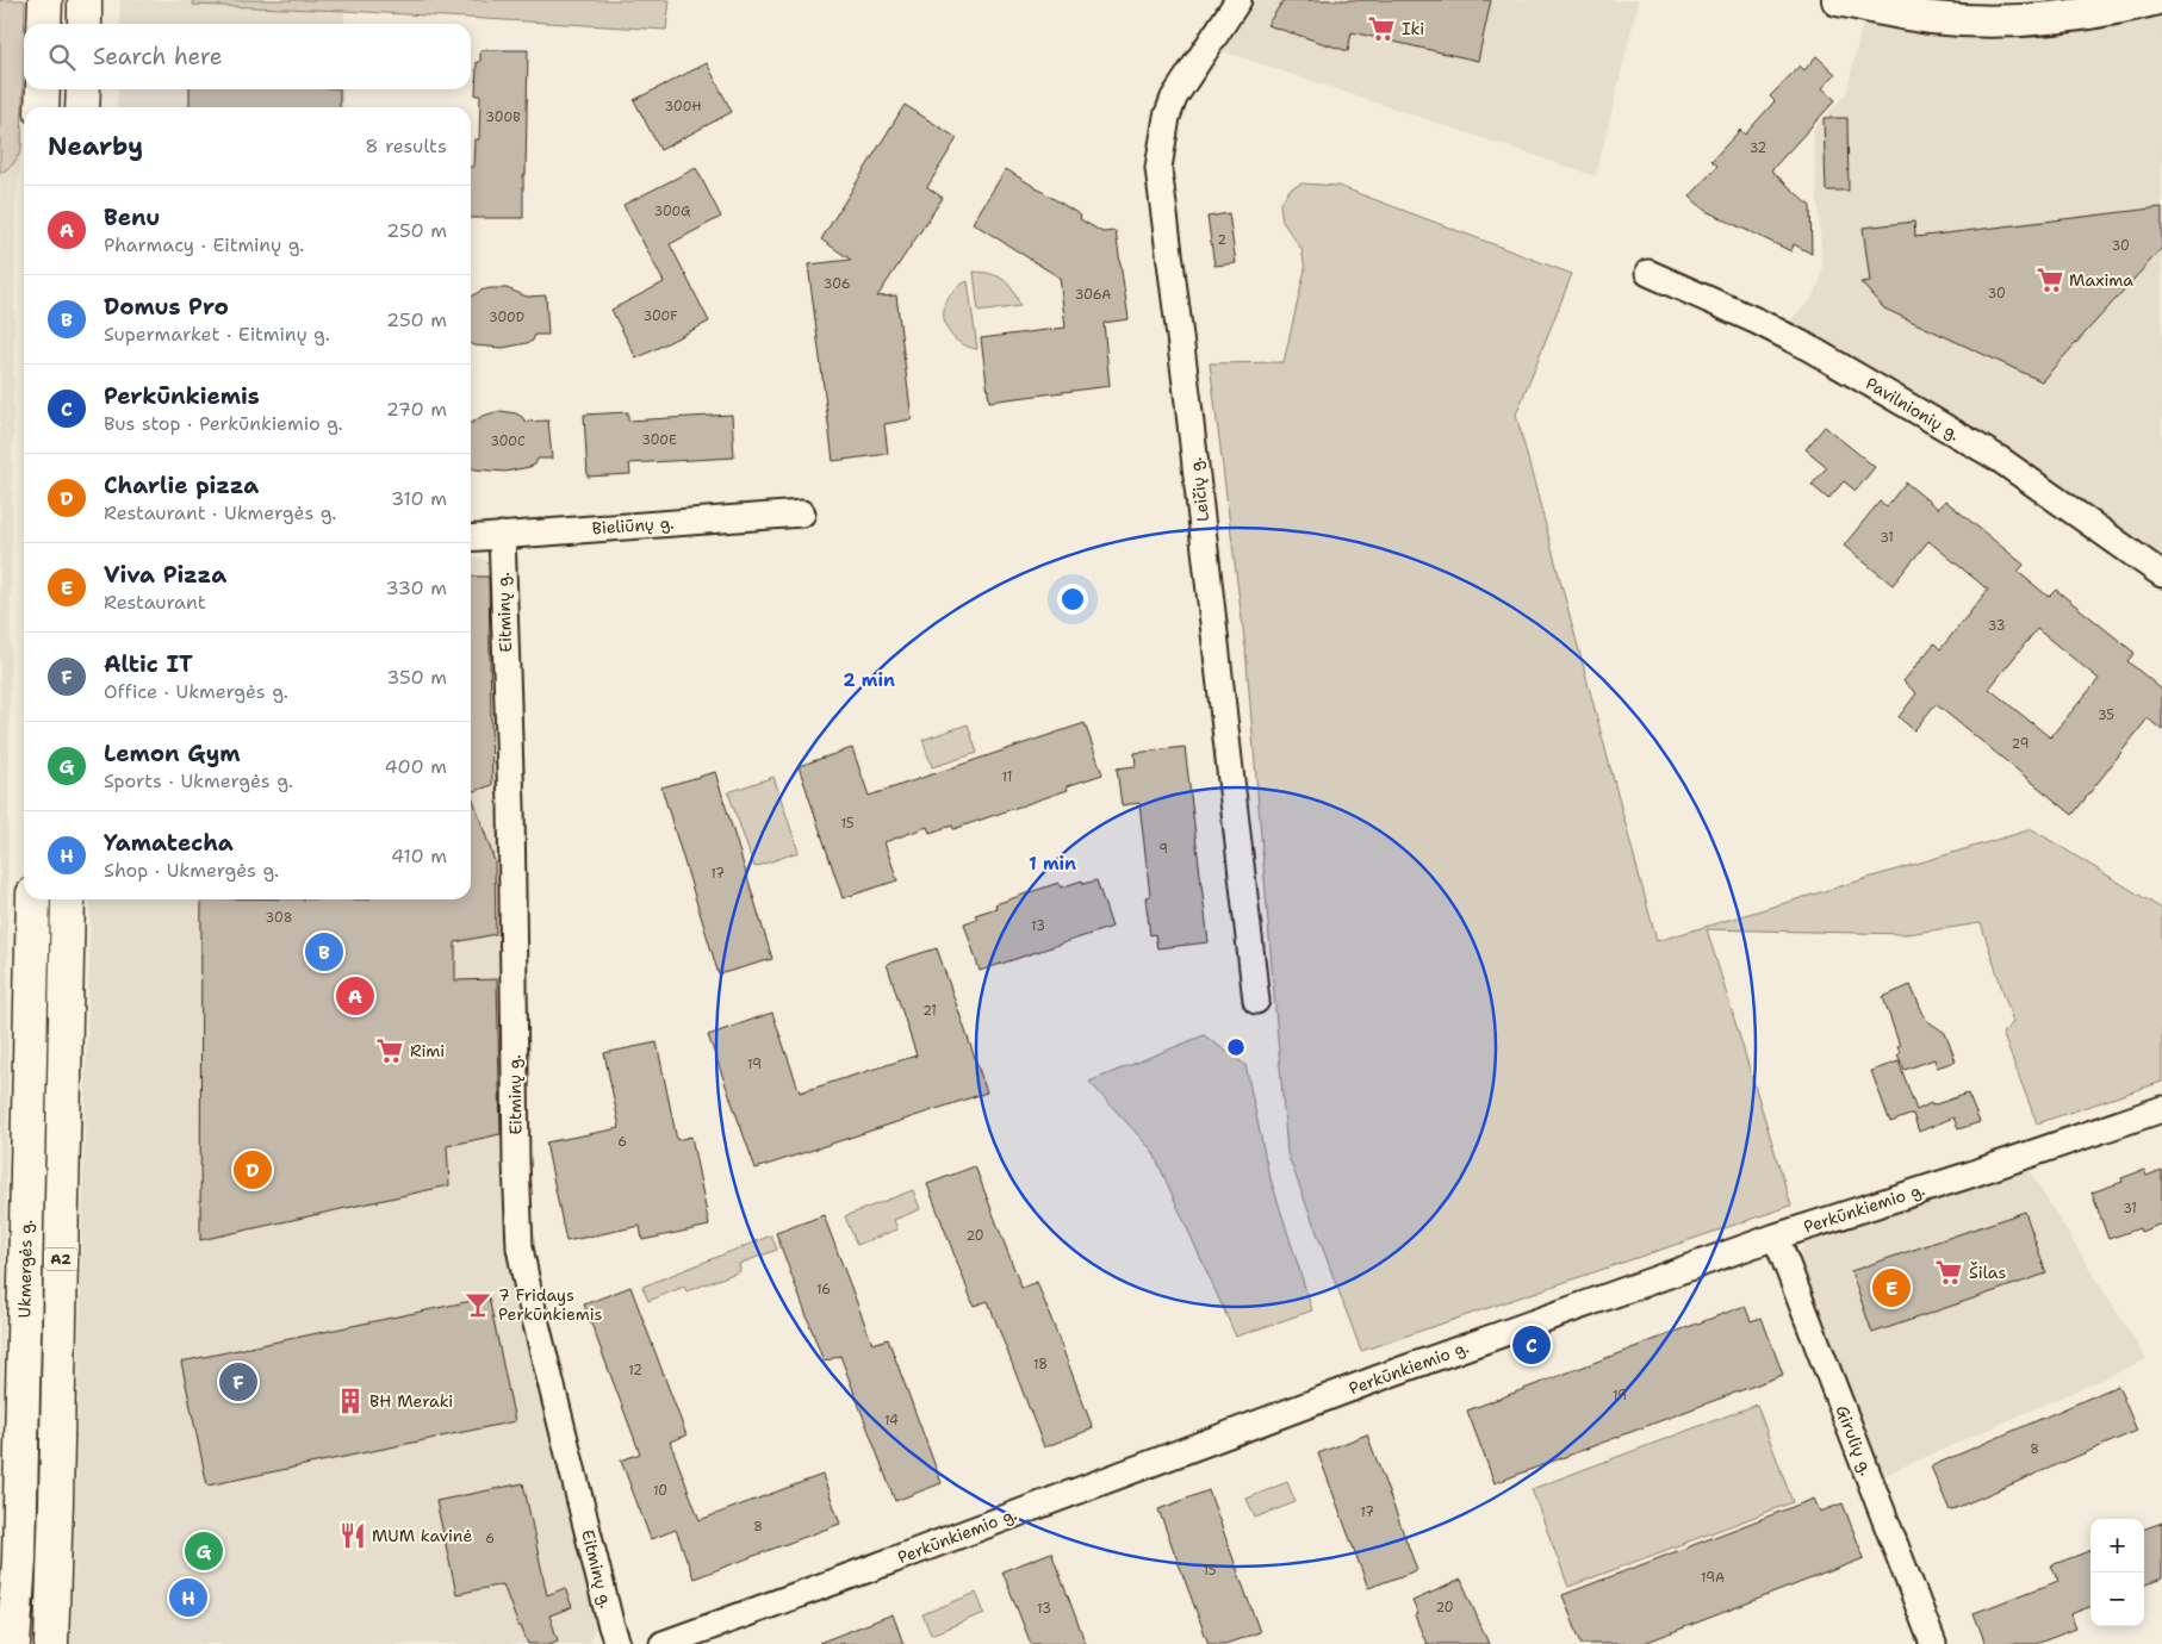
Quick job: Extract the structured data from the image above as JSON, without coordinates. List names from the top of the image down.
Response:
{
  "streets": {
    "highway": ["A2", "Ukmergės g."],
    "street": [
      "Pavilnionių g.",
      "Leičių g.",
      "Bieliūnų g.",
      "Eitminų g.",
      "Perkūnkiemio g.",
      "Girulių g."
    ]
  },
  "crossings": [
    ["Bieliūnų g.", "Eitminų g."],
    ["Perkūnkiemio g.", "Girulių g."]
  ],
  "places": {
    "supermarket": [
      "Iki",
      "Maxima",
      "Rimi",
      "Šilas"
    ],
    "bar": ["7 Fridays Perkūnkiemis"],
    "building": ["BH Meraki"],
    "restaurant": ["MUM kavinė"]
  },
  "house_numbers": [
    "300H",
    "300B",
    "32",
    "300G",
    "2",
    "30",
    "306",
    "30",
    "306A",
    "300F",
    "300D",
    "300E",
    "300C",
    "31",
    "33",
    "35",
    "29",
    "11",
    "15",
    "9",
    "17",
    "308",
    "13",
    "21",
    "19",
    "6",
    "31",
    "20",
    "16",
    "18",
    "12",
    "19",
    "14",
    "8",
    "10",
    "17",
    "8",
    "6",
    "15",
    "19A",
    "20",
    "13"
  ],
  "page": {
    "search": "Search here",
    "heading": ["Nearby", "8 results"],
    "list": [
      {
        "mark": "A",
        "name": "Benu",
        "note": "Pharmacy · Eitminų g.",
        "value": "250 m"
      },
      {
        "mark": "B",
        "name": "Domus Pro",
        "note": "Supermarket · Eitminų g.",
        "value": "250 m"
      },
      {
        "mark": "C",
        "name": "Perkūnkiemis",
        "note": "Bus stop · Perkūnkiemio g.",
        "value": "270 m"
      },
      {
        "mark": "D",
        "name": "Charlie pizza",
        "note": "Restaurant · Ukmergės g.",
        "value": "310 m"
      },
      {
        "mark": "E",
        "name": "Viva Pizza",
        "note": "Restaurant",
        "value": "330 m"
      },
      {
        "mark": "F",
        "name": "Altic IT",
        "note": "Office · Ukmergės g.",
        "value": "350 m"
      },
      {
        "mark": "G",
        "name": "Lemon Gym",
        "note": "Sports · Ukmergės g.",
        "value": "400 m"
      },
      {
        "mark": "H",
        "name": "Yamatecha",
        "note": "Shop · Ukmergės g.",
        "value": "410 m"
      }
    ],
    "pins": [
      "B",
      "A",
      "D",
      "E",
      "C",
      "F",
      "G",
      "H"
    ],
    "map_buttons": ["+", "−"]
  },
  "rings": ["2 min", "1 min"]
}
